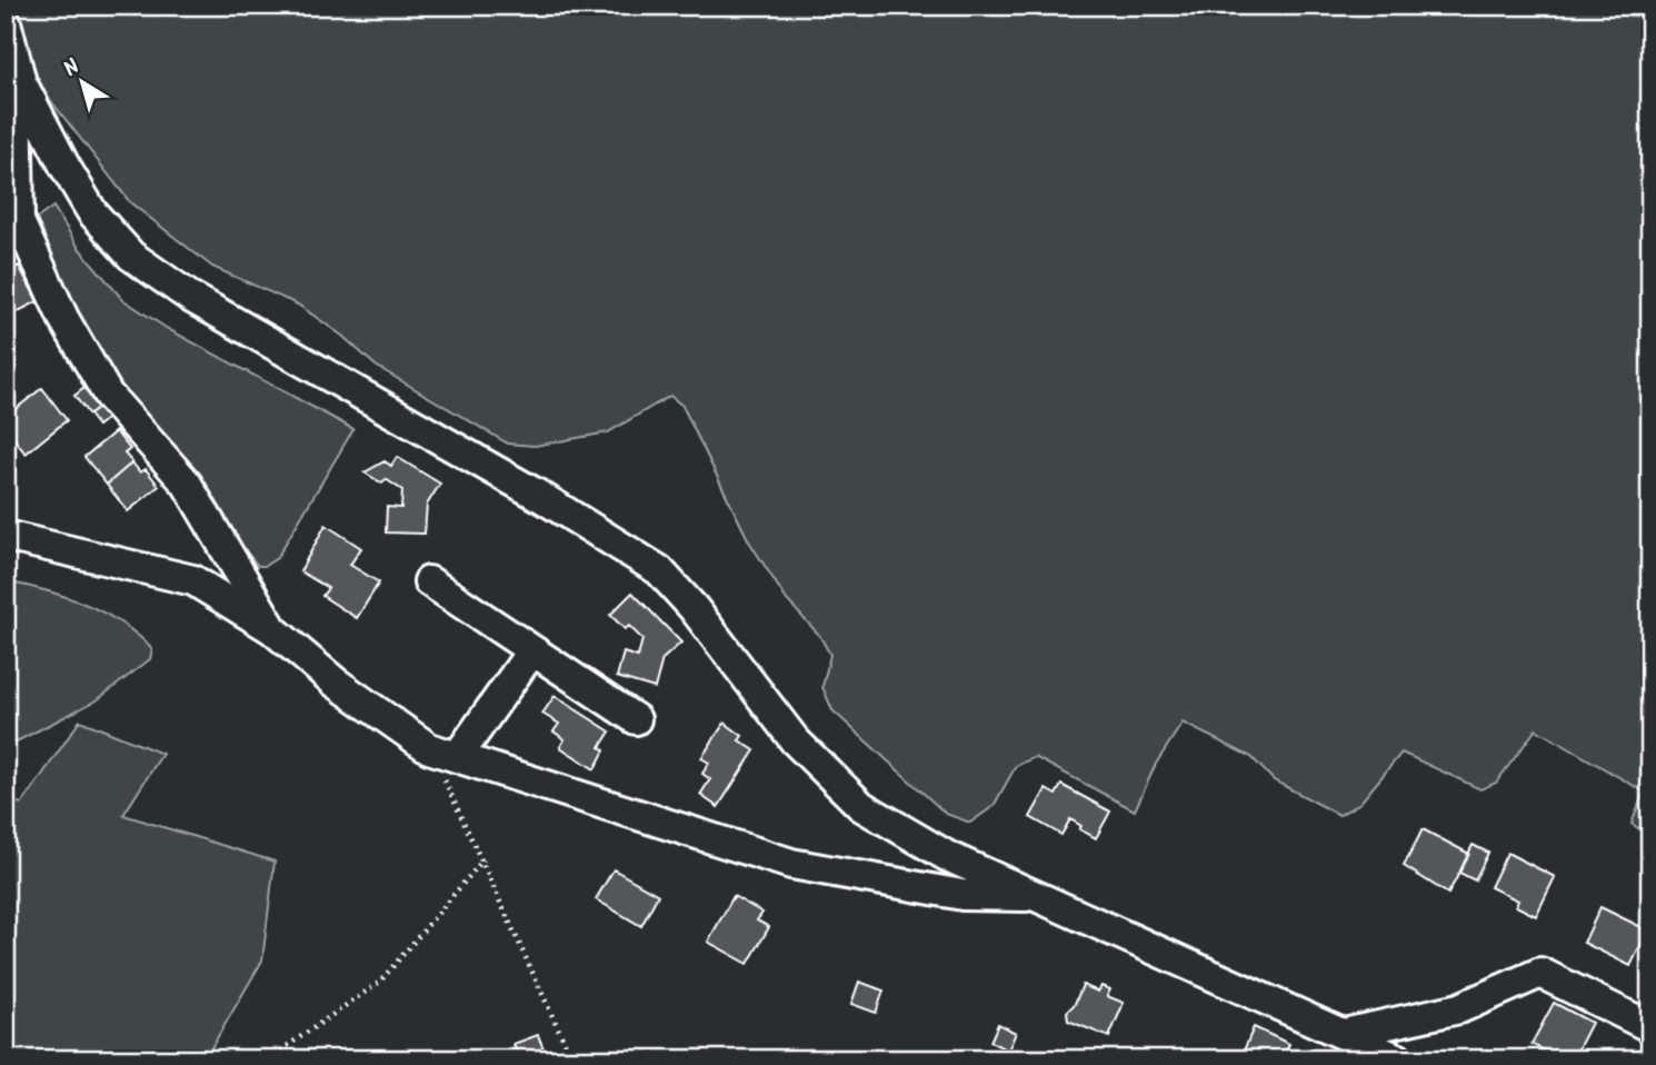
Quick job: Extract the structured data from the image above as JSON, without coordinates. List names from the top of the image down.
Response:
{
  "north": "top left"
}
